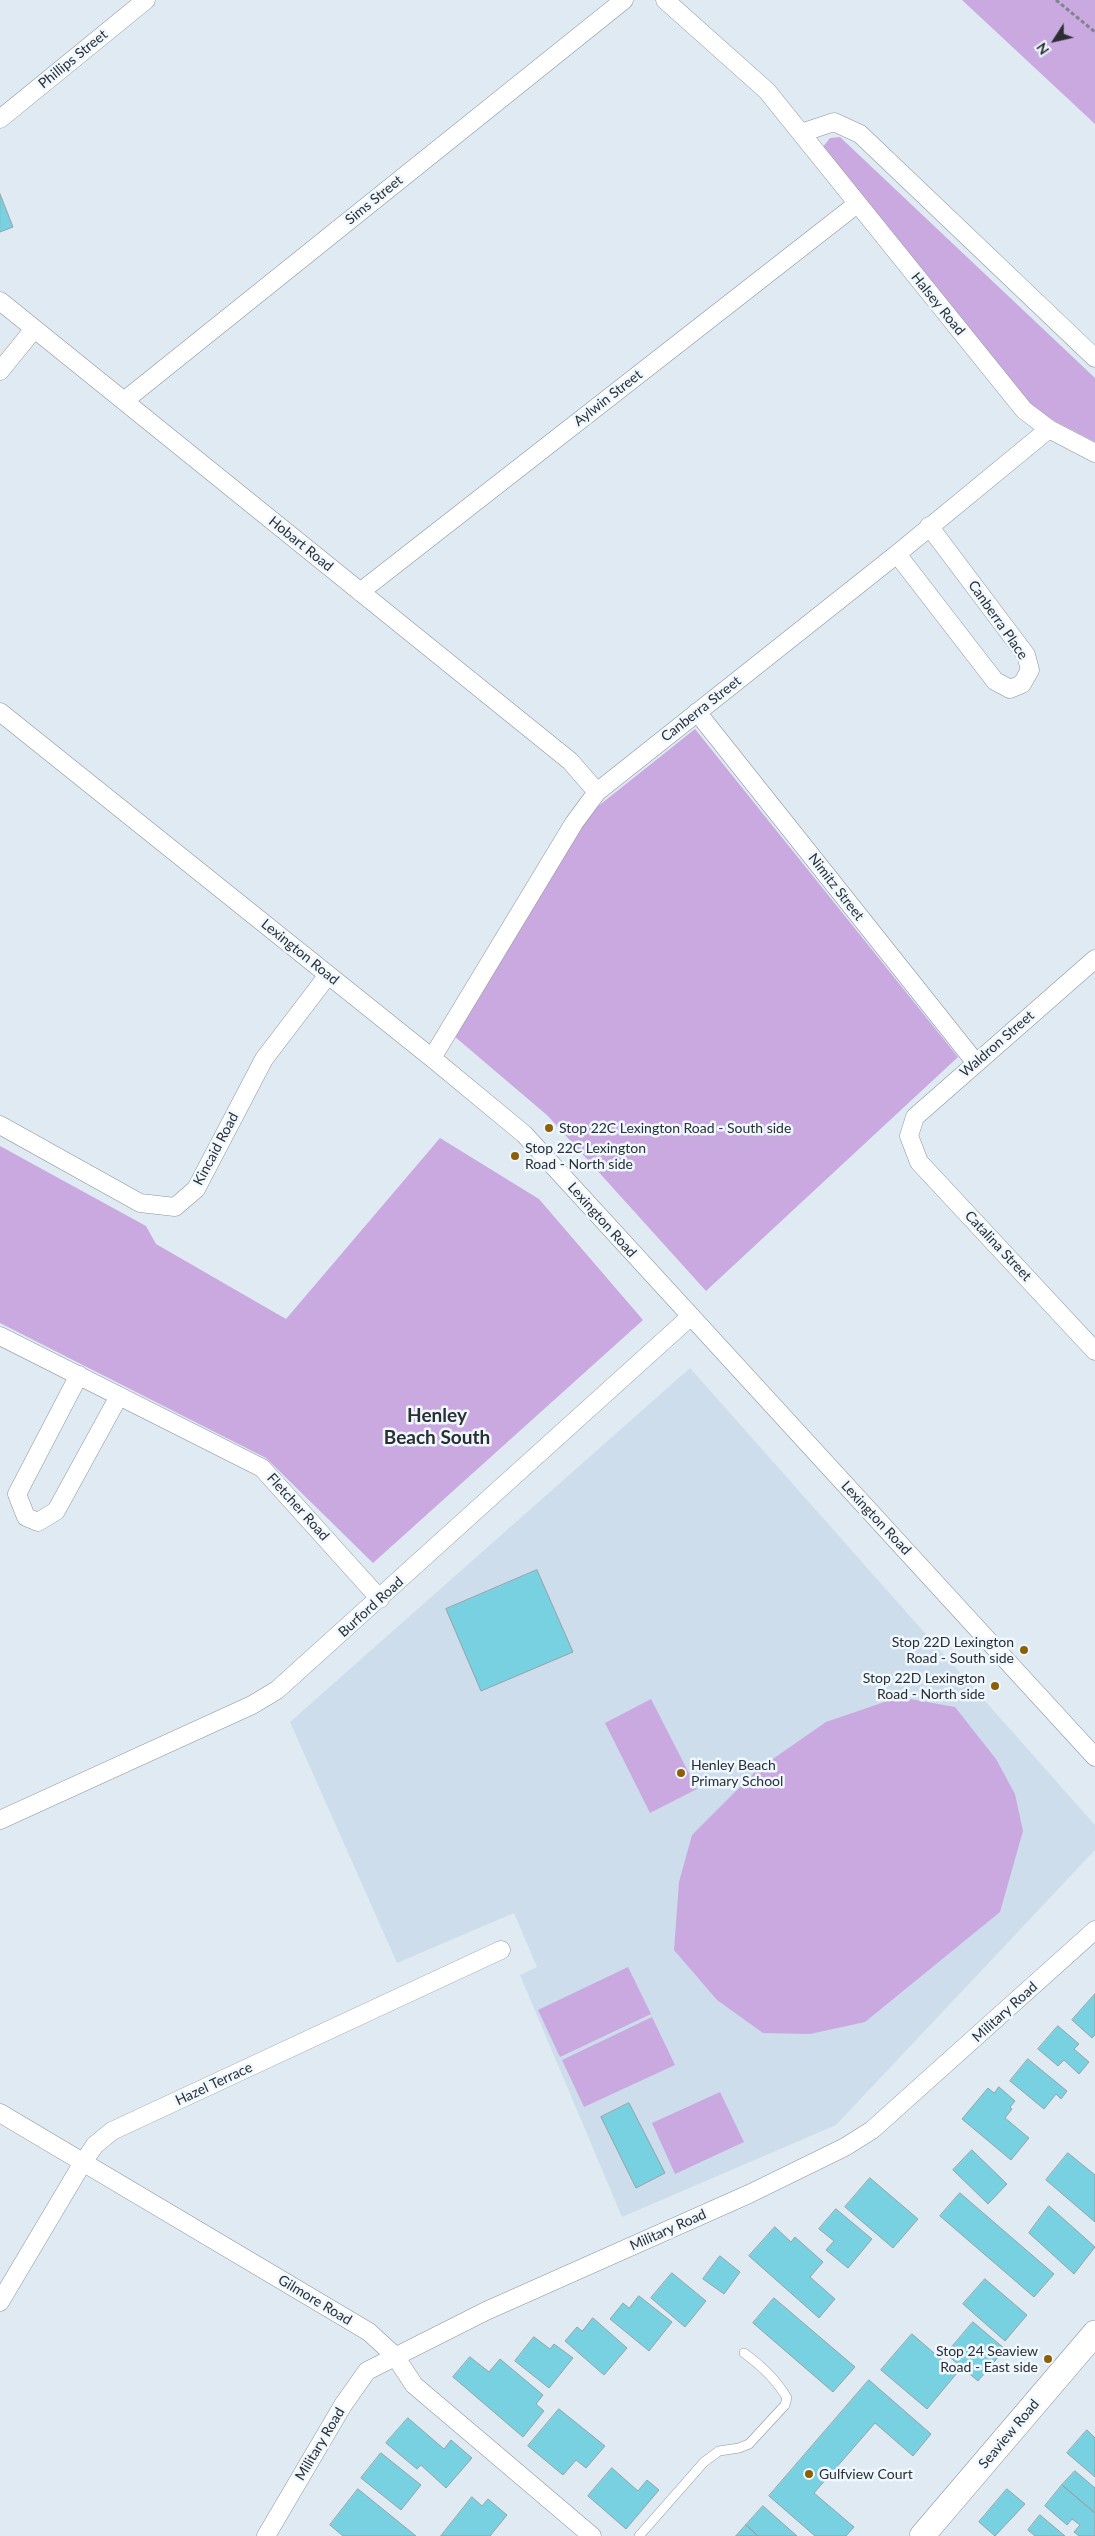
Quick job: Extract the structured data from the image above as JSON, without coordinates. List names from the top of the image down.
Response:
{
  "streets": {
    "main road": ["Seaview Road"],
    "street": [
      "Phillips Street",
      "Sims Street",
      "Halsey Road",
      "Aylwin Street",
      "Hobart Road",
      "Canberra Place",
      "Canberra Street",
      "Nimitz Street",
      "Lexington Road",
      "Waldron Street",
      "Kincaid Road",
      "Catalina Street",
      "Fletcher Road",
      "Burford Road",
      "Military Road",
      "Hazel Terrace",
      "Gilmore Road"
    ]
  },
  "crossings": [
    ["Sims Street", "Hobart Road"],
    ["Halsey Road", "Aylwin Street"],
    ["Halsey Road", "Canberra Street"],
    ["Aylwin Street", "Hobart Road"],
    ["Hobart Road", "Canberra Street"],
    ["Canberra Place", "Canberra Street"],
    ["Canberra Street", "Nimitz Street"],
    ["Canberra Street", "Lexington Road"],
    ["Nimitz Street", "Waldron Street"],
    ["Lexington Road", "Kincaid Road"],
    ["Lexington Road", "Burford Road"],
    ["Waldron Street", "Catalina Street"],
    ["Fletcher Road", "Burford Road"],
    ["Military Road", "Gilmore Road"],
    ["Hazel Terrace", "Gilmore Road"]
  ],
  "districts": ["Henley Beach South"],
  "places": [
    "Stop 22C Lexington Road - South side",
    "Stop 22C Lexington Road - North side",
    "Stop 22D Lexington Road - South side",
    "Stop 22D Lexington Road - North side",
    "Henley Beach Primary School",
    "Stop 24 Seaview Road - East side",
    "Gulfview Court"
  ],
  "north": "bottom left"
}
